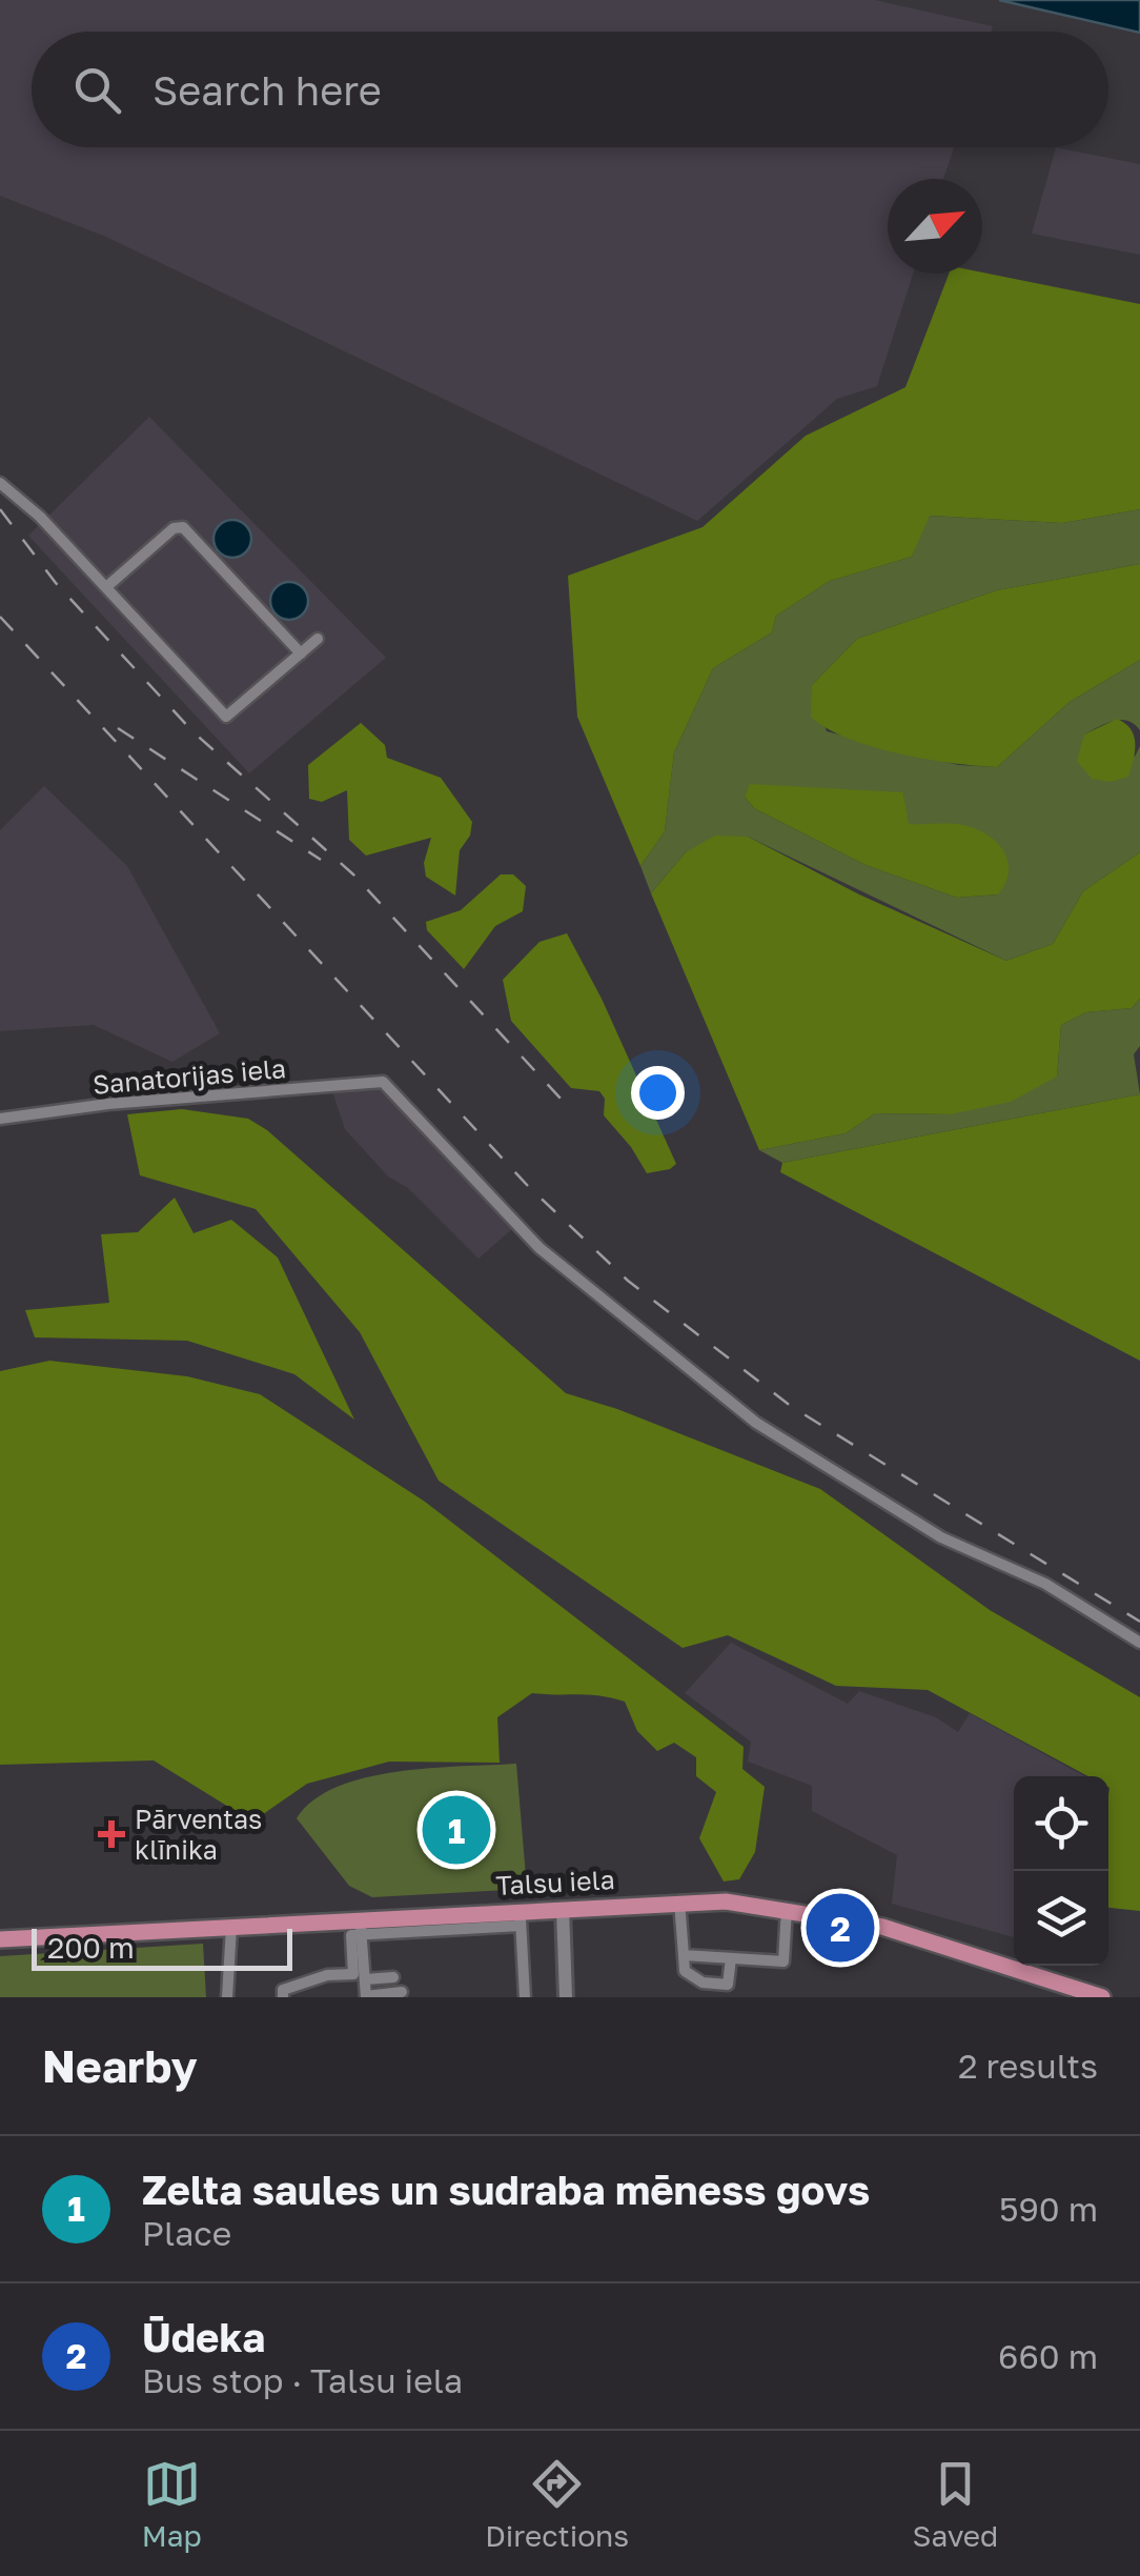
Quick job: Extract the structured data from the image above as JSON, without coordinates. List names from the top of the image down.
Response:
{
  "streets": {
    "main road": ["Talsu iela"],
    "street": ["Sanatorijas iela"]
  },
  "places": {
    "health": ["Pārventas klīnika"]
  },
  "scale_bar": "200 m",
  "north": "top right",
  "page": {
    "search": "Search here",
    "pins": ["1", "2"],
    "scale": "200 m",
    "heading": ["Nearby", "2 results"],
    "list": [
      {
        "mark": "1",
        "name": "Zelta saules un sudraba mēness govs",
        "note": "Place",
        "value": "590 m"
      },
      {
        "mark": "2",
        "name": "Ūdeka",
        "note": "Bus stop · Talsu iela",
        "value": "660 m"
      }
    ],
    "nav": ["Map", "Directions", "Saved"]
  }
}
